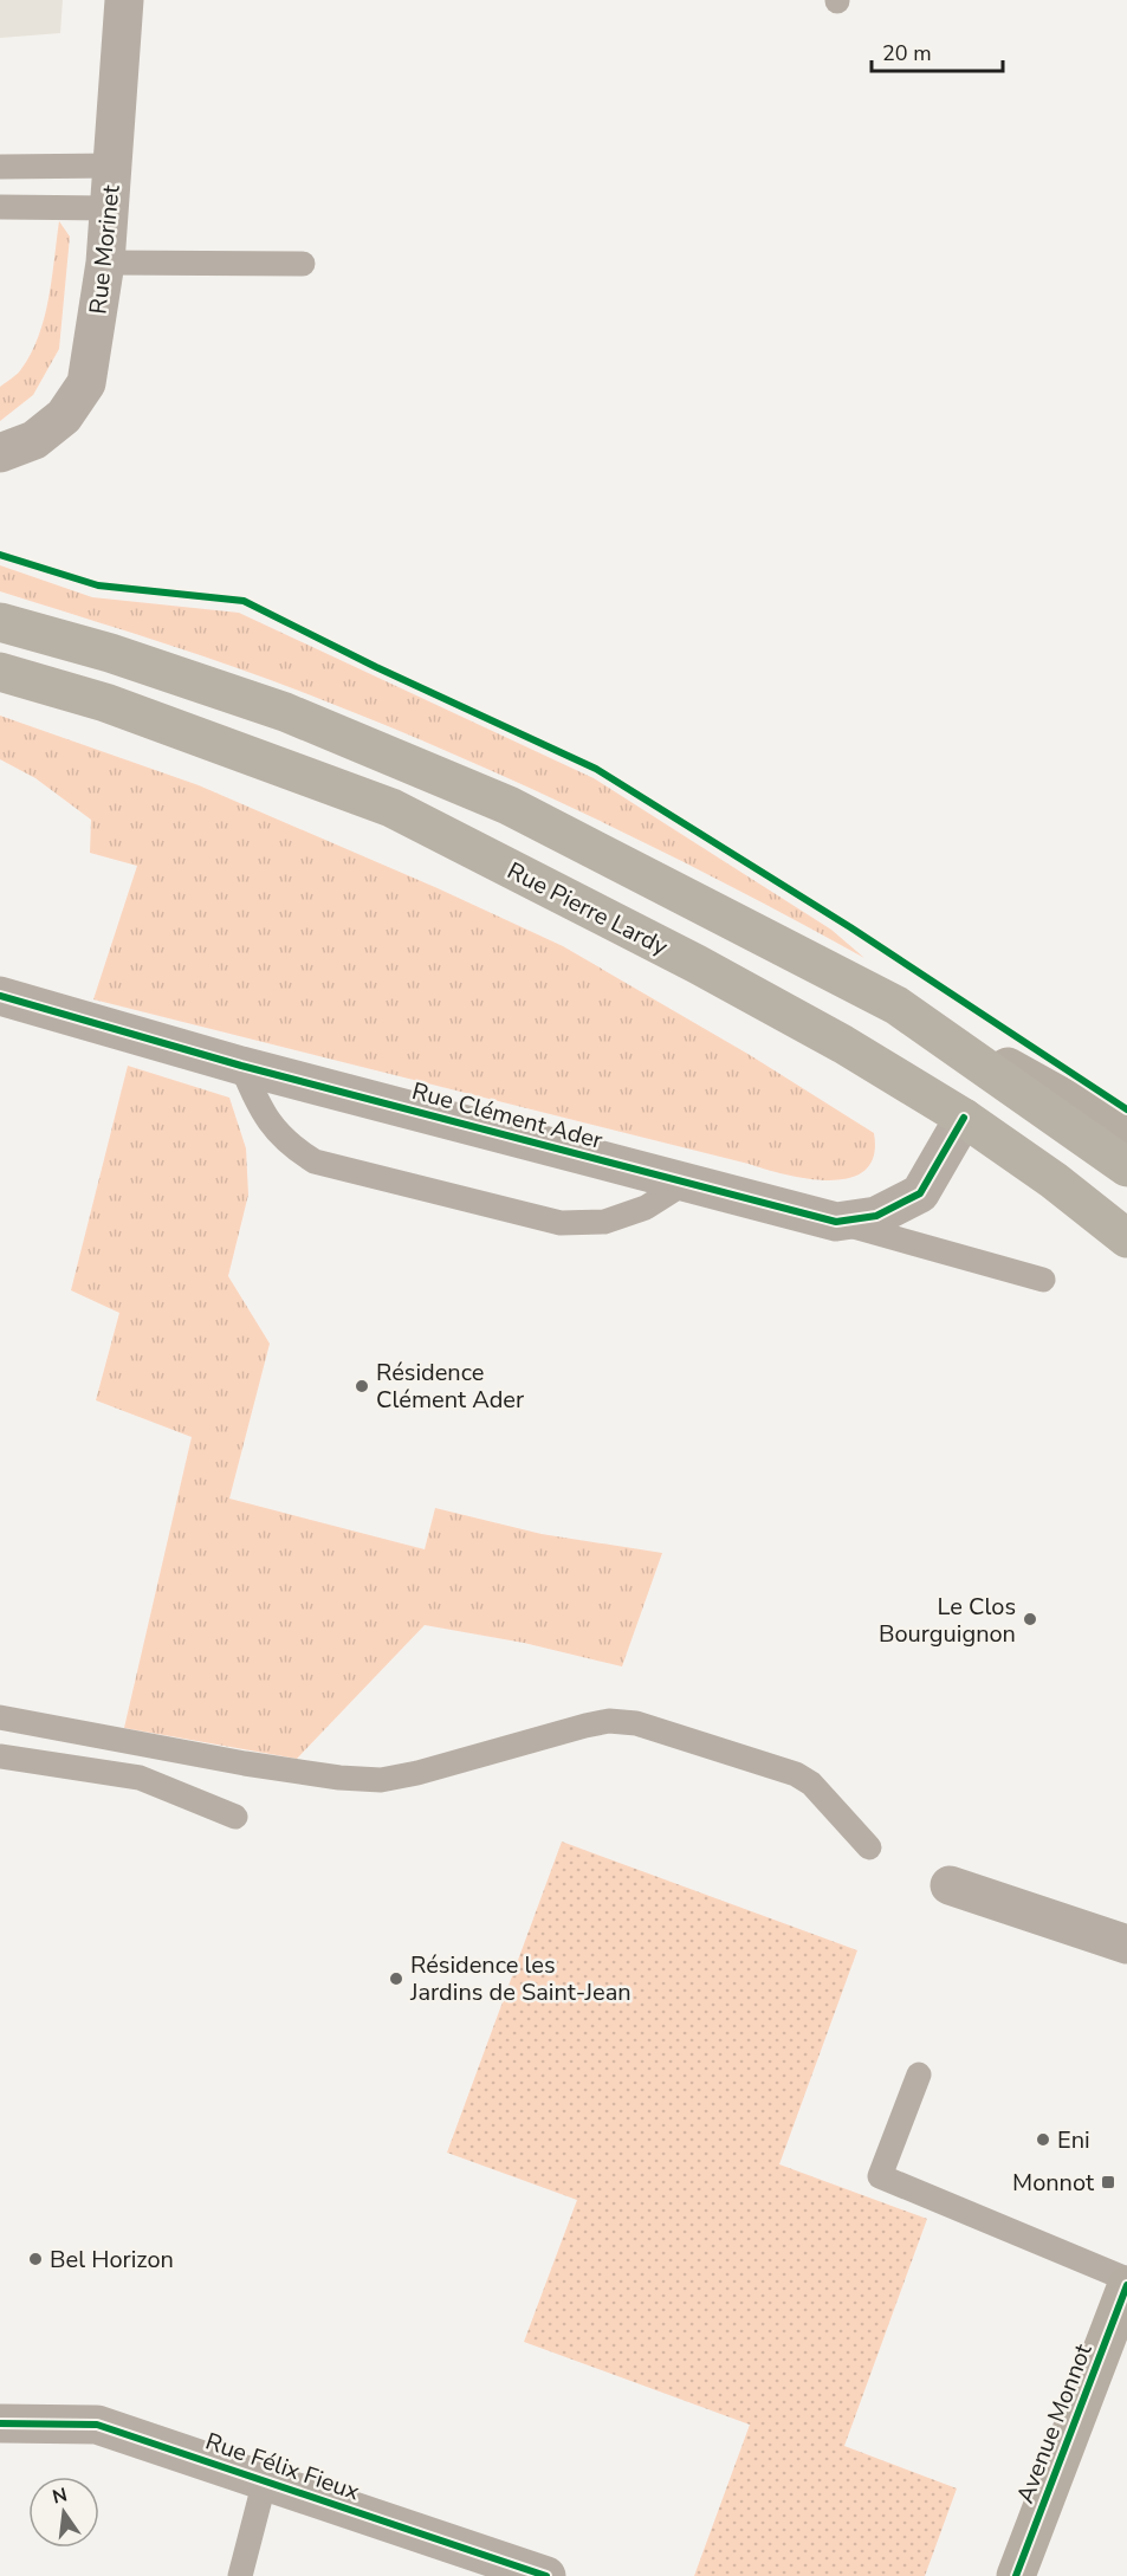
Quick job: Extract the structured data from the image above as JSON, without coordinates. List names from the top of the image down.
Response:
{
  "streets": {
    "main road": ["Rue Pierre Lardy", "Avenue Monnot"],
    "street": ["Rue Morinet", "Rue Clément Ader", "Rue Félix Fieux"]
  },
  "crossings": [
    ["Rue Pierre Lardy", "Rue Clément Ader"]
  ],
  "places": {
    "other": [
      "Résidence Clément Ader",
      "Le Clos Bourguignon",
      "Résidence les Jardins de Saint-Jean",
      "Eni",
      "Bel Horizon"
    ],
    "transit": ["Monnot"]
  },
  "scale_bar": "20 m",
  "north": "top"
}
